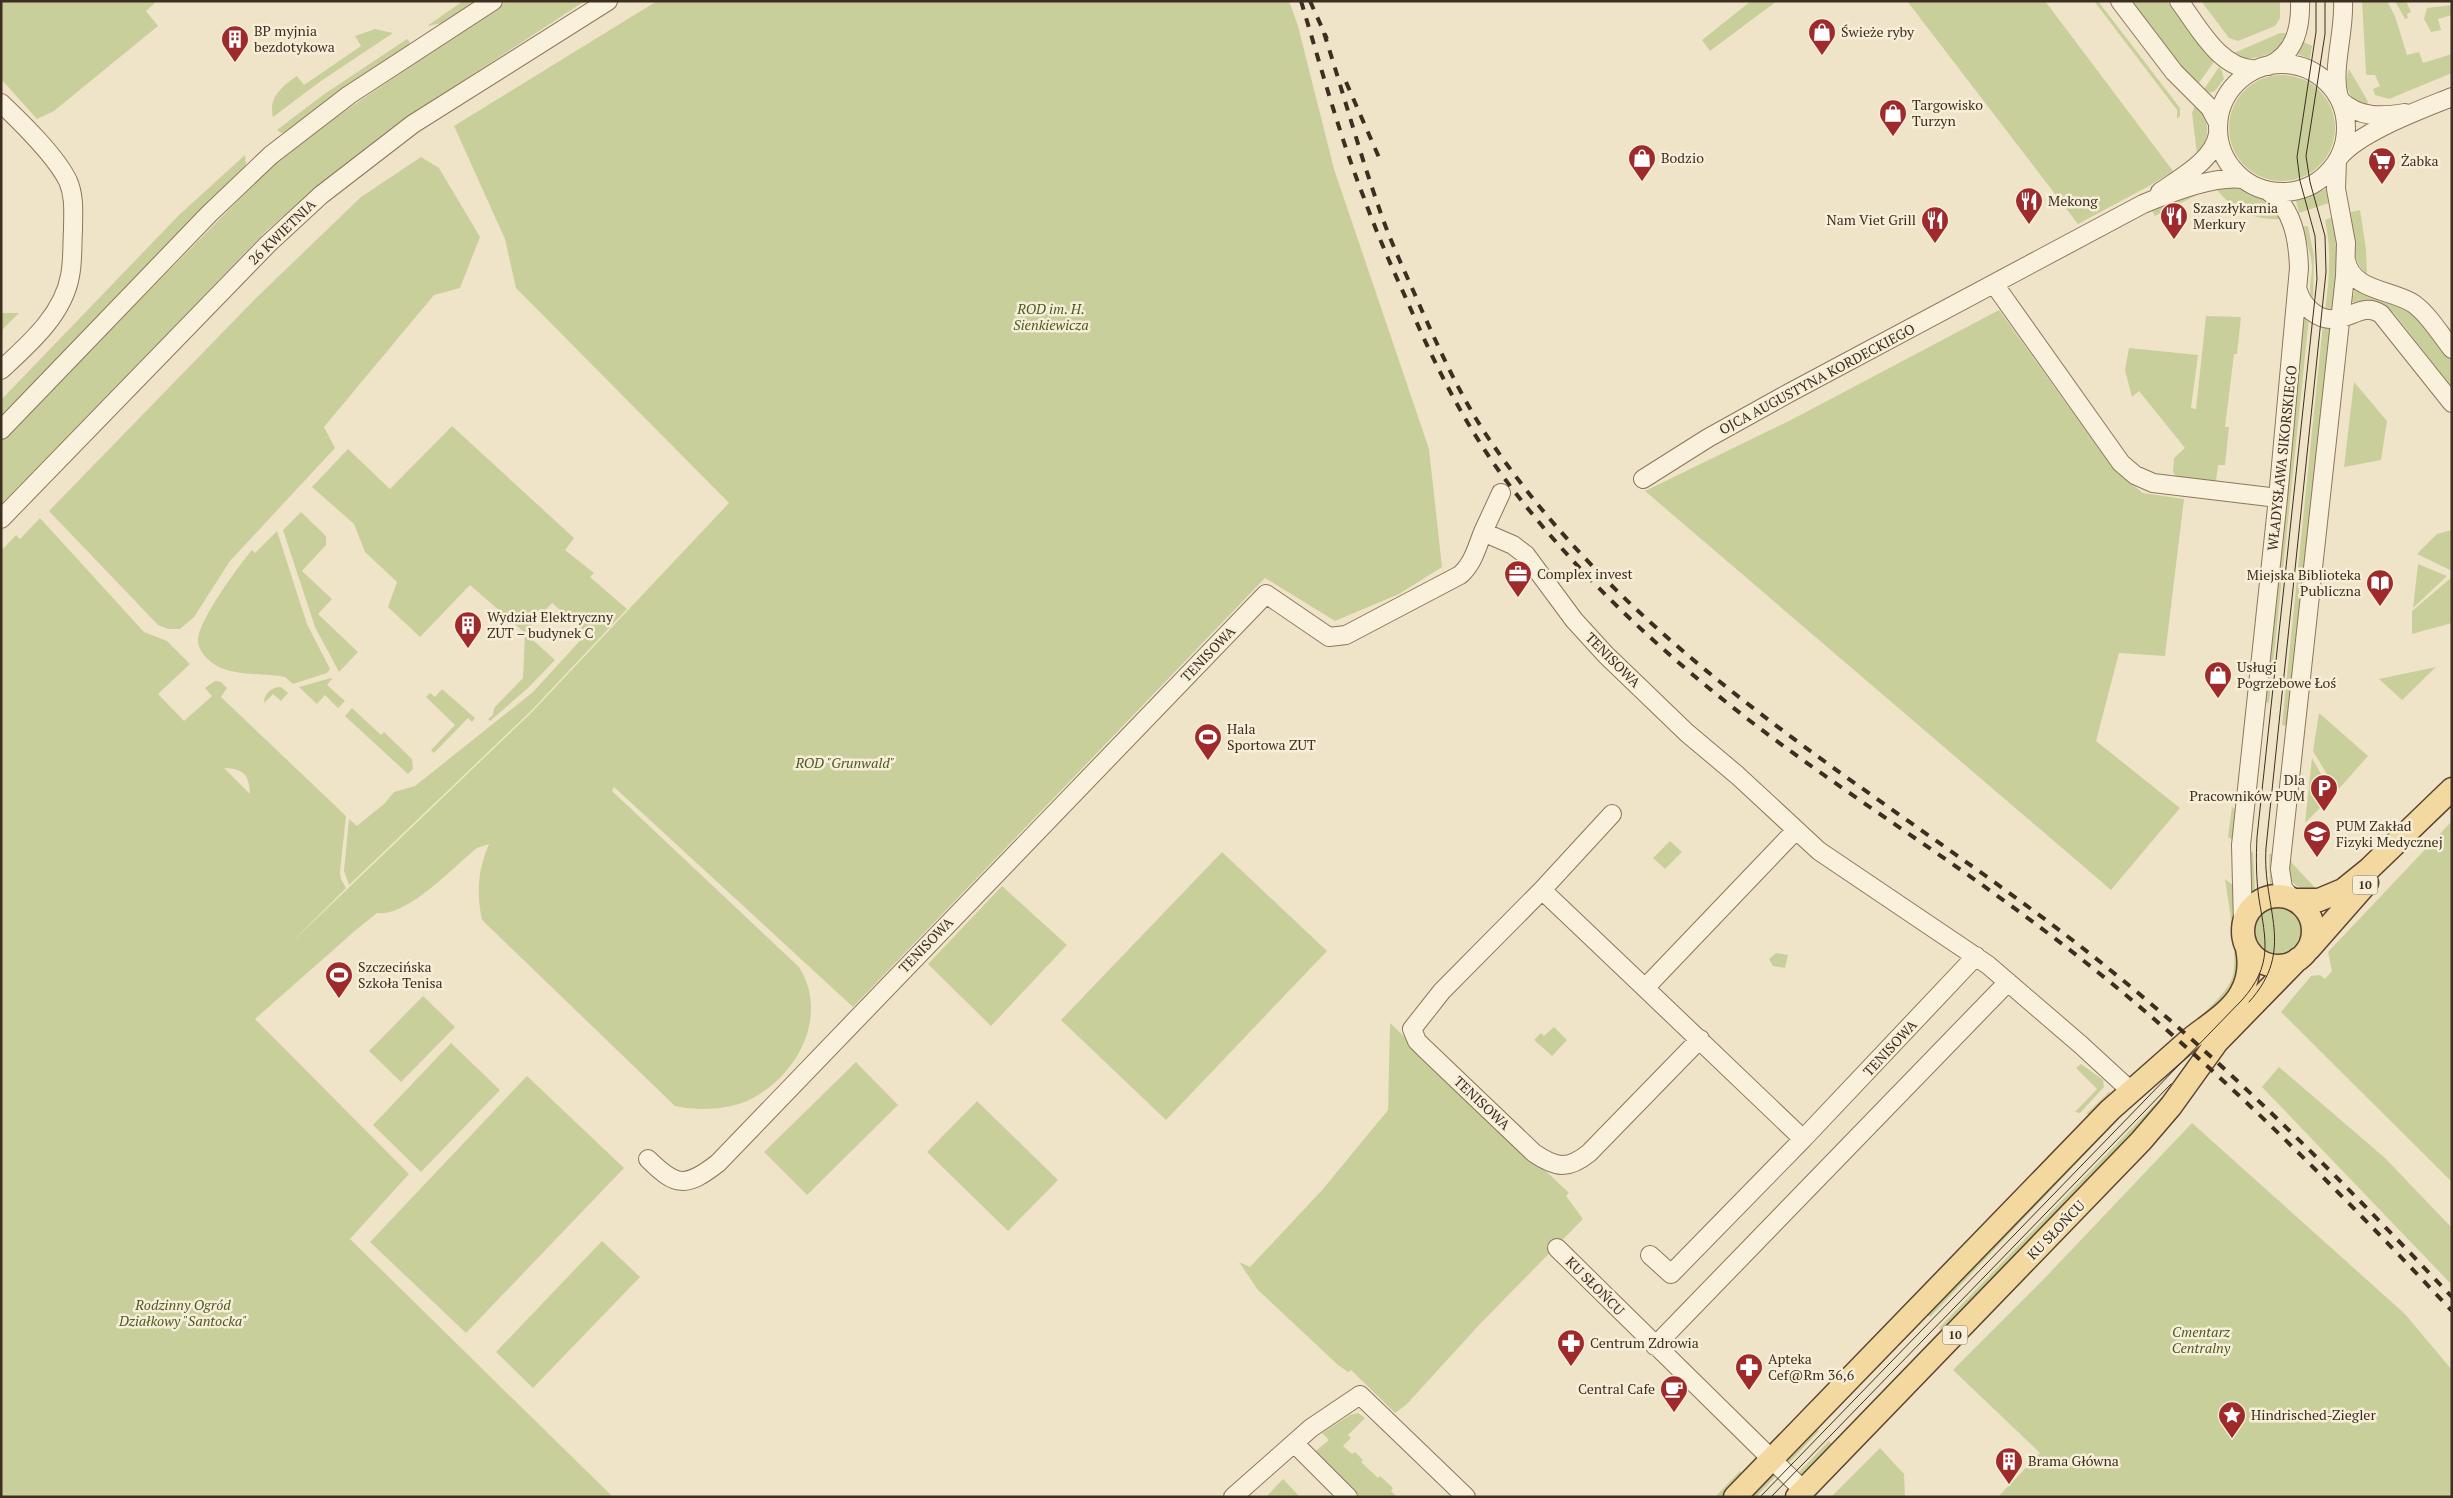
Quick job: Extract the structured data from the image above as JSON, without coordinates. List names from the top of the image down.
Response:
{
  "streets": {
    "main road": ["10", "KU SŁOŃCU"],
    "street": [
      "26 KWIETNIA",
      "OJCA AUGUSTYNA KORDECKIEGO",
      "WŁADYSŁAWA SIKORSKIEGO",
      "TENISOWA"
    ]
  },
  "crossings": [
    ["OJCA AUGUSTYNA KORDECKIEGO", "WŁADYSŁAWA SIKORSKIEGO"],
    ["WŁADYSŁAWA SIKORSKIEGO", "10"],
    ["WŁADYSŁAWA SIKORSKIEGO", "KU SŁOŃCU"],
    ["10", "KU SŁOŃCU"]
  ],
  "parks": [
    "ROD im. H. Sienkiewicza",
    "ROD \"Grunwald\"",
    "Rodzinny Ogród Działkowy \"Santocka\"",
    "Cmentarz Centralny"
  ],
  "places": {
    "shop": [
      "Świeże ryby",
      "Targowisko Turzyn",
      "Bodzio",
      "Usługi Pogrzebowe Łoś"
    ],
    "building": ["BP myjnia bezdotykowa", "Wydział Elektryczny ZUT – budynek C", "Brama Główna"],
    "supermarket": ["Żabka"],
    "restaurant": ["Mekong", "Szaszłykarnia Merkury", "Nam Viet Grill"],
    "office": ["Complex invest"],
    "library": ["Miejska Biblioteka Publiczna"],
    "sports": ["Hala Sportowa ZUT", "Szczecińska Szkoła Tenisa"],
    "parking": ["Dla Pracowników PUM"],
    "school or university": ["PUM Zakład Fizyki Medycznej"],
    "pharmacy": ["Centrum Zdrowia", "Apteka Cef@Rm 36,6"],
    "cafe": ["Central Cafe"],
    "place": ["Hindrisched-Ziegler"]
  }
}
